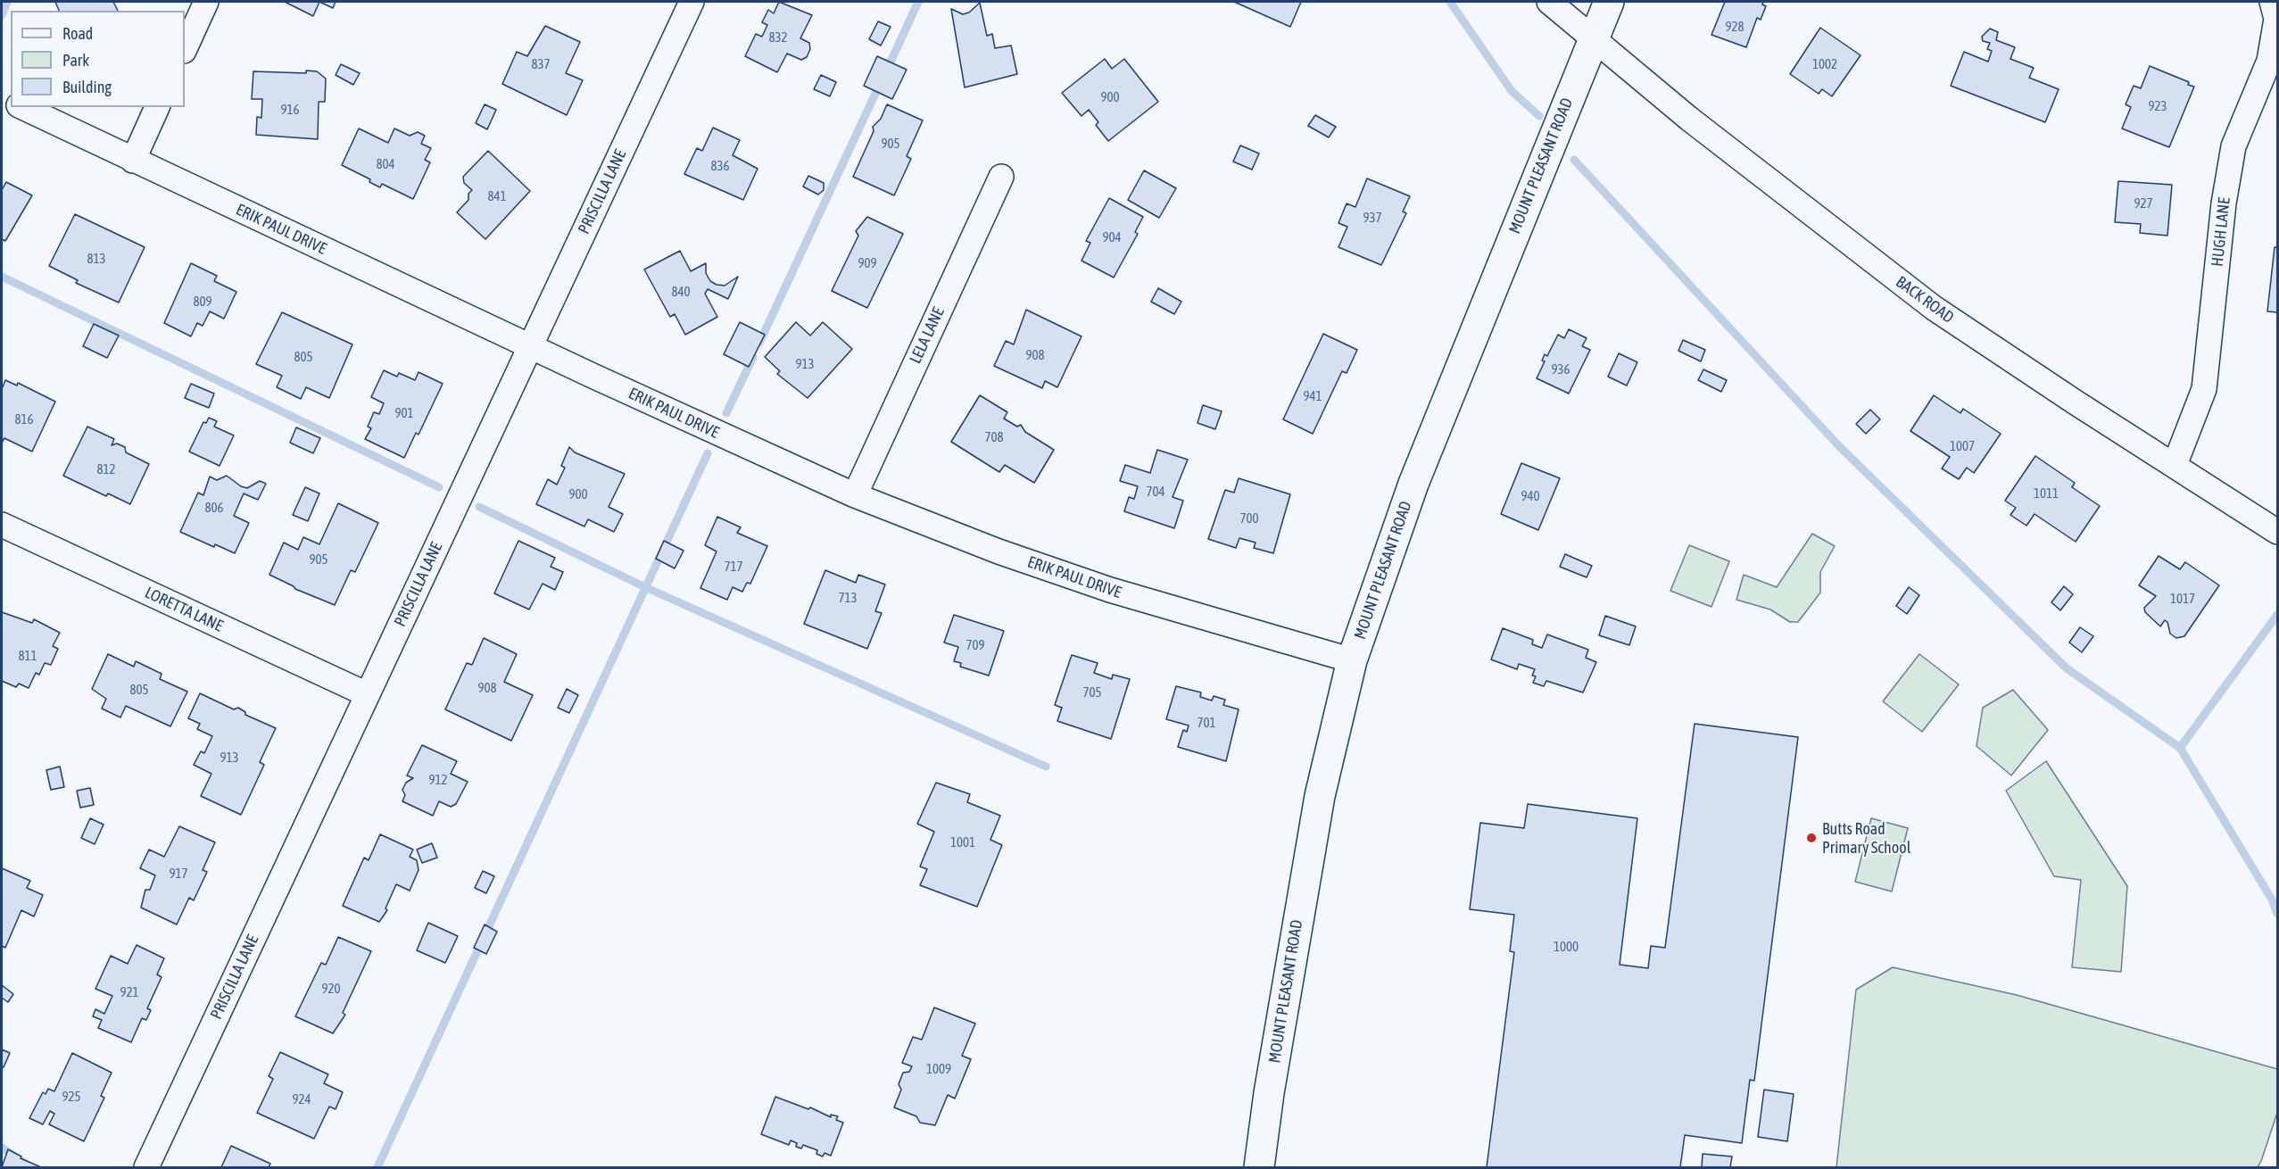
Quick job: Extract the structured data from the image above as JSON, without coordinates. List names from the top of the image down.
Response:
{
  "streets": {
    "highway": ["MOUNT PLEASANT ROAD"],
    "street": [
      "PRISCILLA LANE",
      "ERIK PAUL DRIVE",
      "HUGH LANE",
      "BACK ROAD",
      "LELA LANE",
      "LORETTA LANE"
    ]
  },
  "crossings": [
    ["MOUNT PLEASANT ROAD", "ERIK PAUL DRIVE"],
    ["MOUNT PLEASANT ROAD", "BACK ROAD"],
    ["PRISCILLA LANE", "ERIK PAUL DRIVE"],
    ["PRISCILLA LANE", "LORETTA LANE"],
    ["ERIK PAUL DRIVE", "LELA LANE"],
    ["HUGH LANE", "BACK ROAD"]
  ],
  "places": ["Butts Road Primary School"],
  "house_numbers": [
    "928",
    "832",
    "837",
    "1002",
    "900",
    "923",
    "916",
    "905",
    "804",
    "836",
    "841",
    "927",
    "937",
    "904",
    "813",
    "909",
    "840",
    "809",
    "908",
    "805",
    "913",
    "936",
    "941",
    "901",
    "816",
    "708",
    "1007",
    "812",
    "704",
    "1011",
    "900",
    "940",
    "806",
    "700",
    "905",
    "717",
    "713",
    "1017",
    "709",
    "811",
    "908",
    "805",
    "705",
    "701",
    "913",
    "912",
    "1001",
    "917",
    "1000",
    "920",
    "921",
    "1009",
    "925",
    "924"
  ],
  "legend": ["Road", "Park", "Building"]
}
